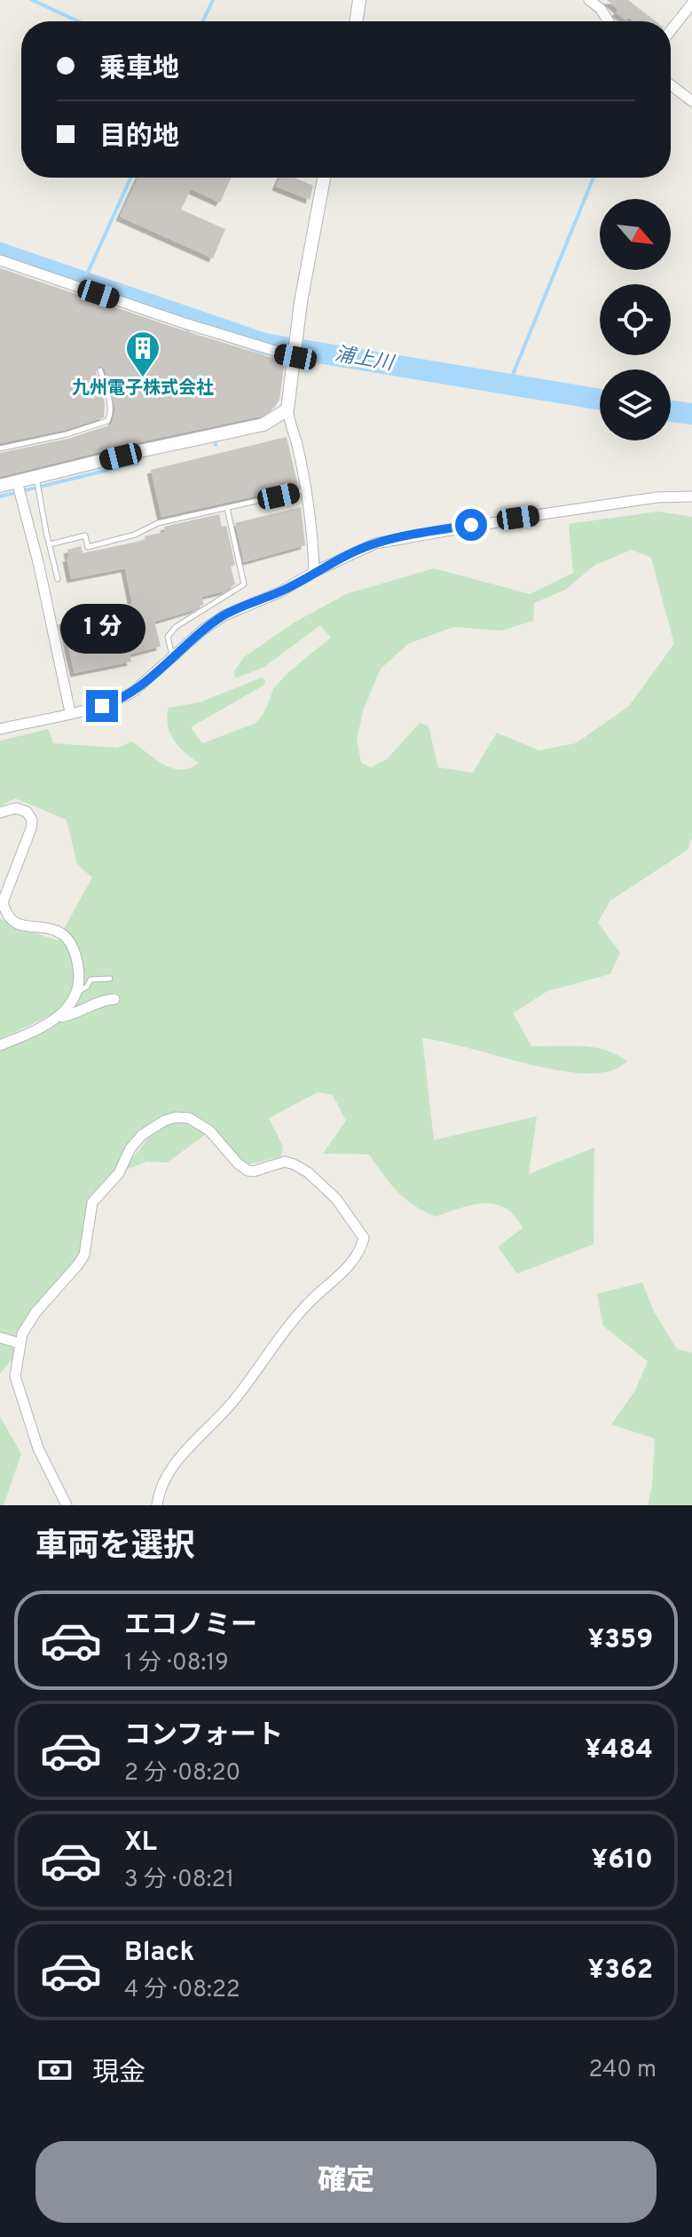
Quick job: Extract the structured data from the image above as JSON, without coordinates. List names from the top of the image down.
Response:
{
  "water": ["浦上川"],
  "places": {
    "building": ["九州電子株式会社"]
  },
  "north": "bottom right",
  "page": {
    "banner": ["乗車地", "目的地"],
    "bubble": "1 分",
    "heading": "車両を選択",
    "list": [
      {
        "name": "エコノミー",
        "note": "1 分 · 08:19",
        "value": "¥359"
      },
      {
        "name": "コンフォート",
        "note": "2 分 · 08:20",
        "value": "¥484"
      },
      {
        "name": "XL",
        "note": "3 分 · 08:21",
        "value": "¥610"
      },
      {
        "name": "Black",
        "note": "4 分 · 08:22",
        "value": "¥362"
      }
    ],
    "pay": ["現金", "240 m"],
    "buttons": "確定"
  }
}
